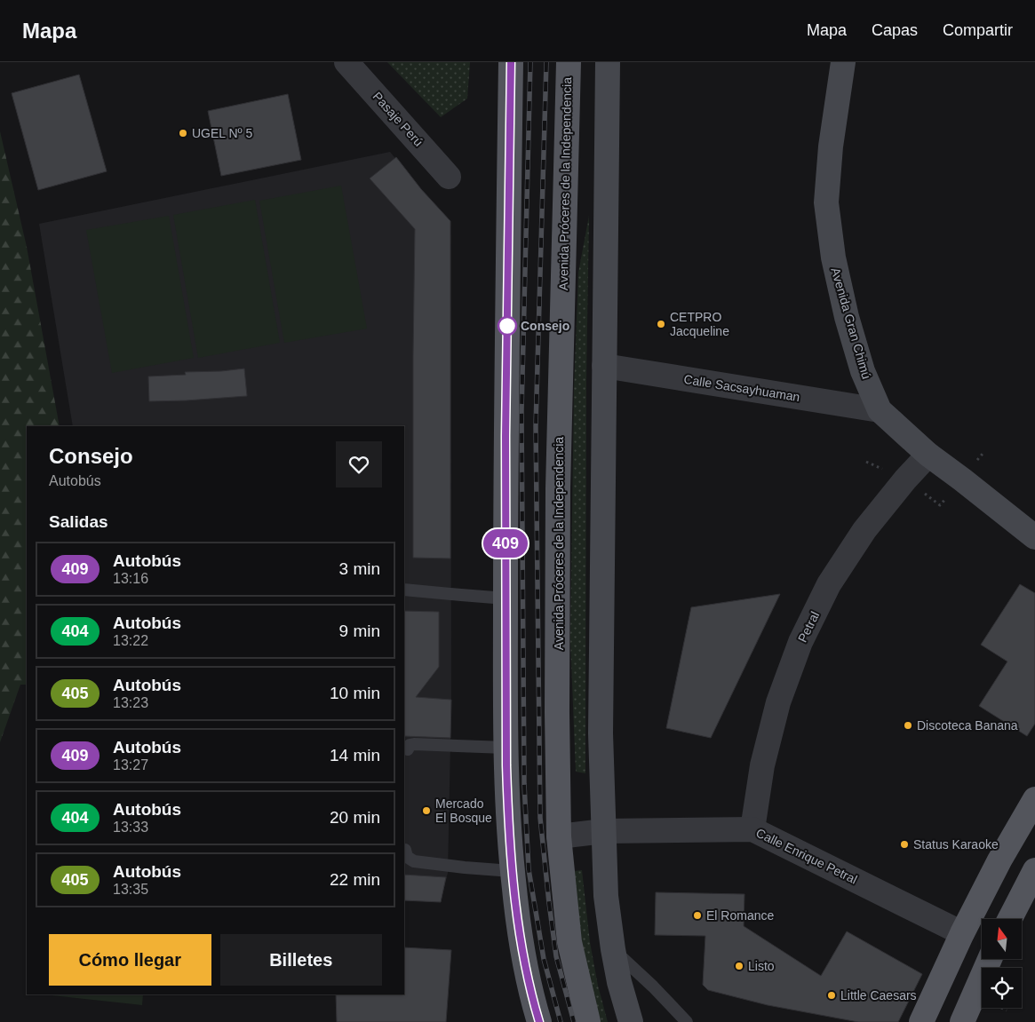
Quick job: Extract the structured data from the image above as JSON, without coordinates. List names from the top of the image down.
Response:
{
  "streets": {
    "main road": ["Avenida Próceres de la Independencia", "Avenida Gran Chimú"],
    "street": [
      "Pasaje Perú",
      "Calle Sacsayhuaman",
      "Petral",
      "Calle Enrique Petral"
    ]
  },
  "crossings": [
    ["Avenida Próceres de la Independencia", "Calle Enrique Petral"],
    ["Avenida Gran Chimú", "Calle Sacsayhuaman"],
    ["Avenida Gran Chimú", "Petral"],
    ["Petral", "Calle Enrique Petral"]
  ],
  "places": [
    "UGEL Nº 5",
    "CETPRO Jacqueline",
    "Consejo",
    "Discoteca Banana",
    "Mercado El Bosque",
    "Status Karaoke",
    "El Romance",
    "Listo",
    "Little Caesars"
  ],
  "lines": ["bus line 409"],
  "north": "top",
  "page": {
    "header": "Mapa",
    "nav": ["Mapa", "Capas", "Compartir"],
    "on_map": "409",
    "heading": [
      ["Consejo", "Autobús"],
      "Salidas"
    ],
    "list": [
      {
        "mark": "409",
        "name": "Autobús",
        "note": "13:16",
        "value": "3 min"
      },
      {
        "mark": "404",
        "name": "Autobús",
        "note": "13:22",
        "value": "9 min"
      },
      {
        "mark": "405",
        "name": "Autobús",
        "note": "13:23",
        "value": "10 min"
      },
      {
        "mark": "409",
        "name": "Autobús",
        "note": "13:27",
        "value": "14 min"
      },
      {
        "mark": "404",
        "name": "Autobús",
        "note": "13:33",
        "value": "20 min"
      },
      {
        "mark": "405",
        "name": "Autobús",
        "note": "13:35",
        "value": "22 min"
      }
    ],
    "buttons": ["Cómo llegar", "Billetes"]
  }
}
